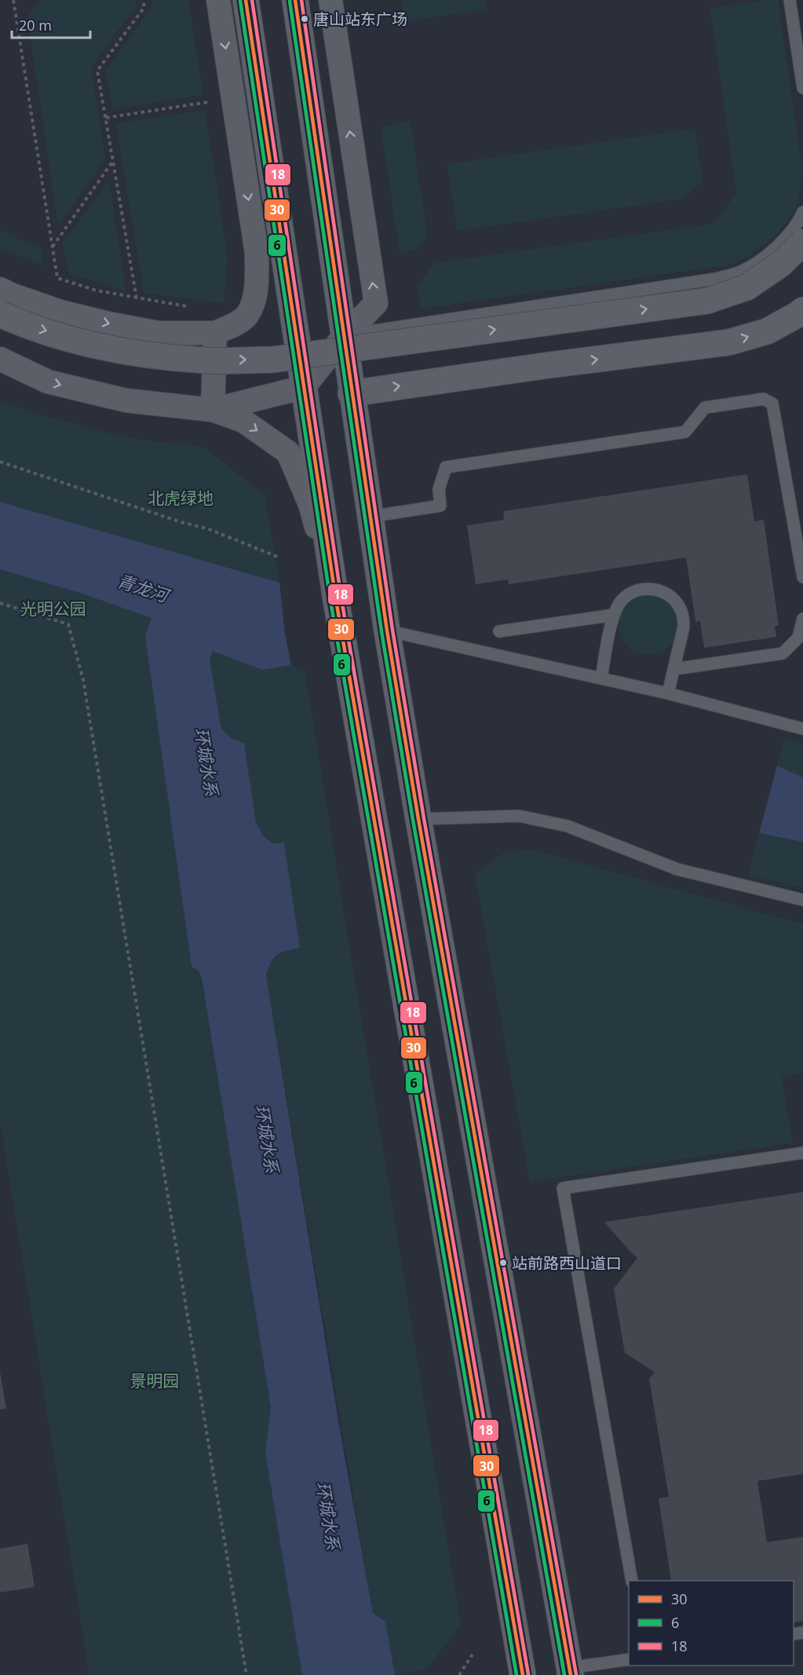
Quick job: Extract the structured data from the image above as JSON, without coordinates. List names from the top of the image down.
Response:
{
  "water": ["青龙河", "环城水系"],
  "parks": ["北虎绿地", "光明公园", "景明园"],
  "places": ["唐山站东广场", "站前路西山道口"],
  "lines": ["transit line 30", "transit line 18", "transit line 6"],
  "legend": ["30", "6", "18"],
  "scale_bar": "20 m"
}
